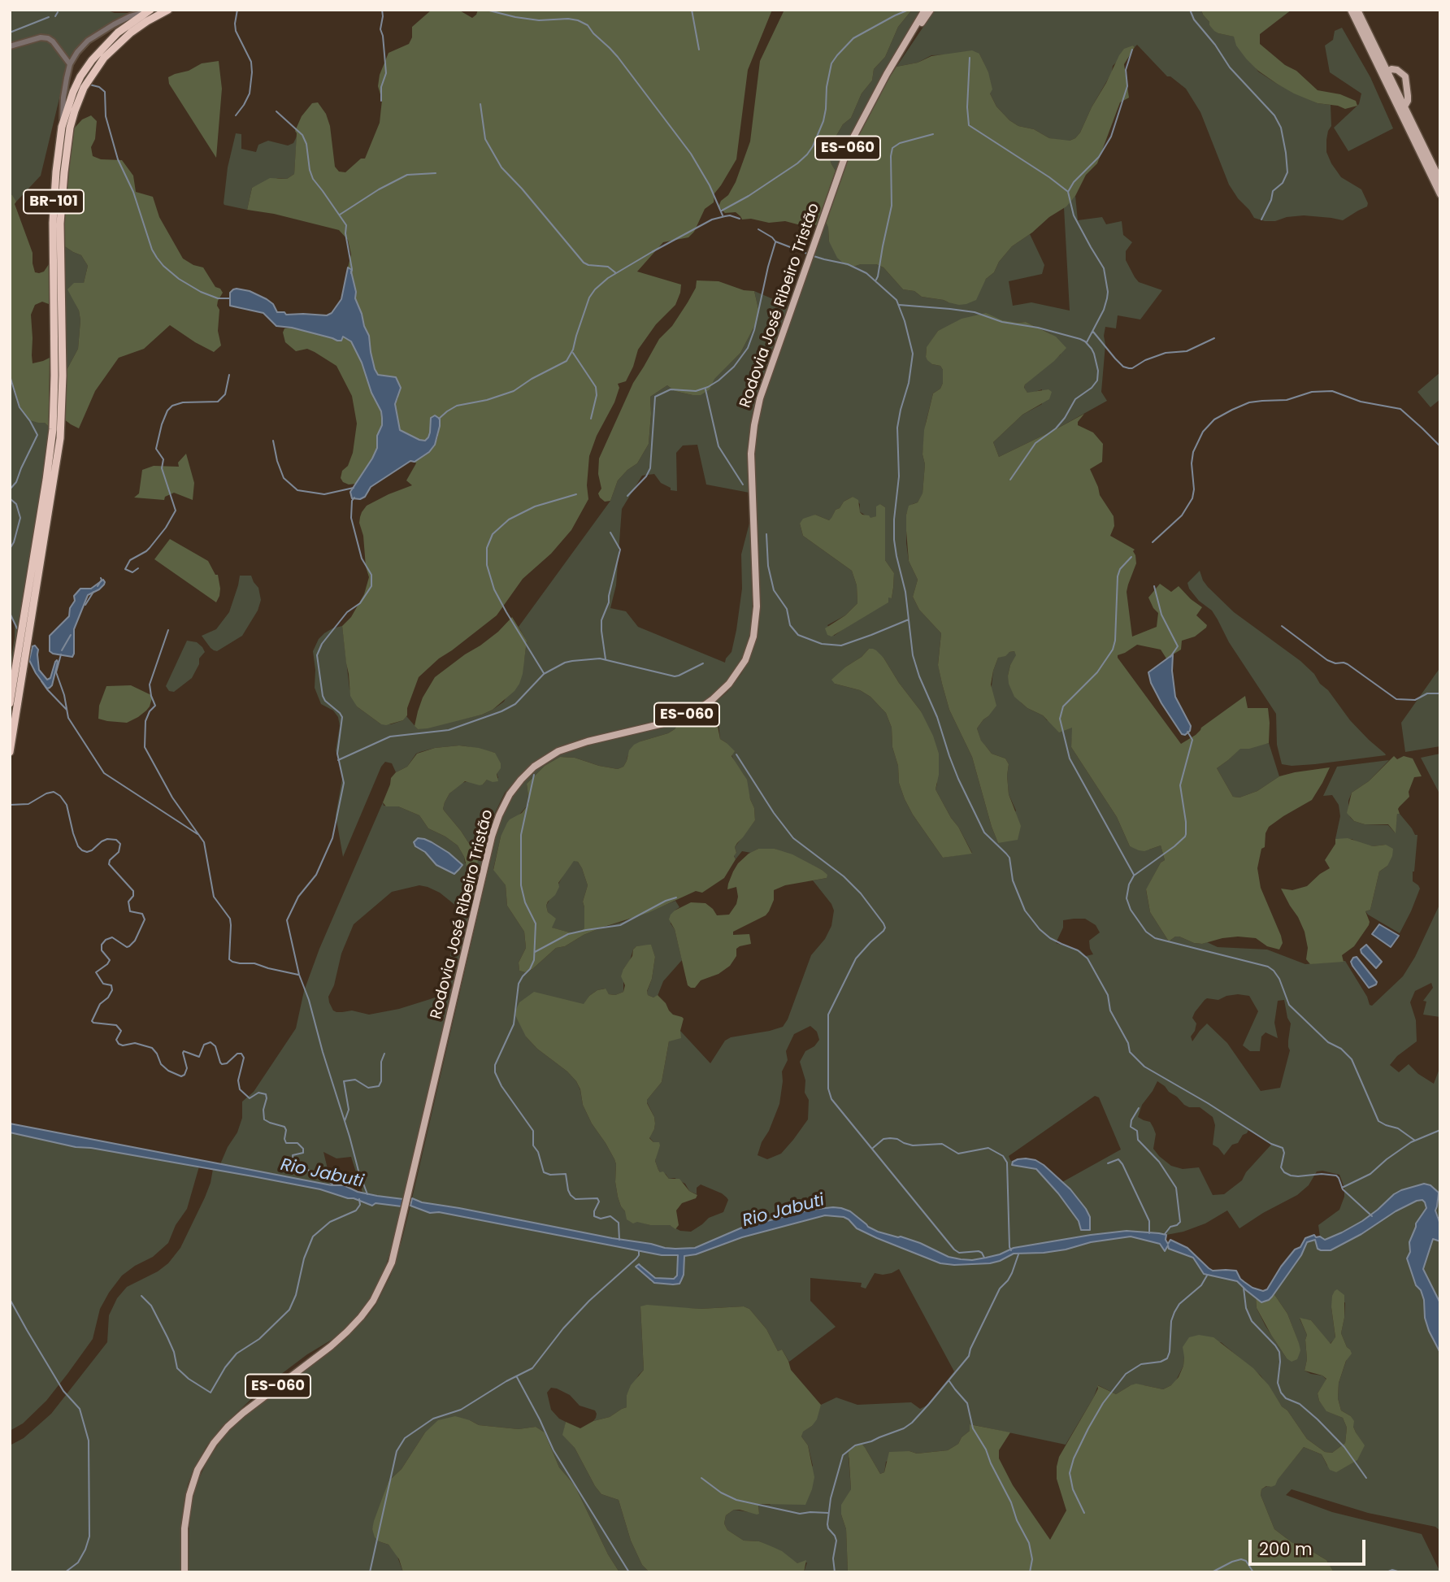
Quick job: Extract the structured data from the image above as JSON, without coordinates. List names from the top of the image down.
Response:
{
  "streets": {
    "highway": ["BR-101"],
    "main road": ["ES-060", "Rodovia José Ribeiro Tristão"]
  },
  "water": ["Rio Jabuti"],
  "scale_bar": "200 m"
}
